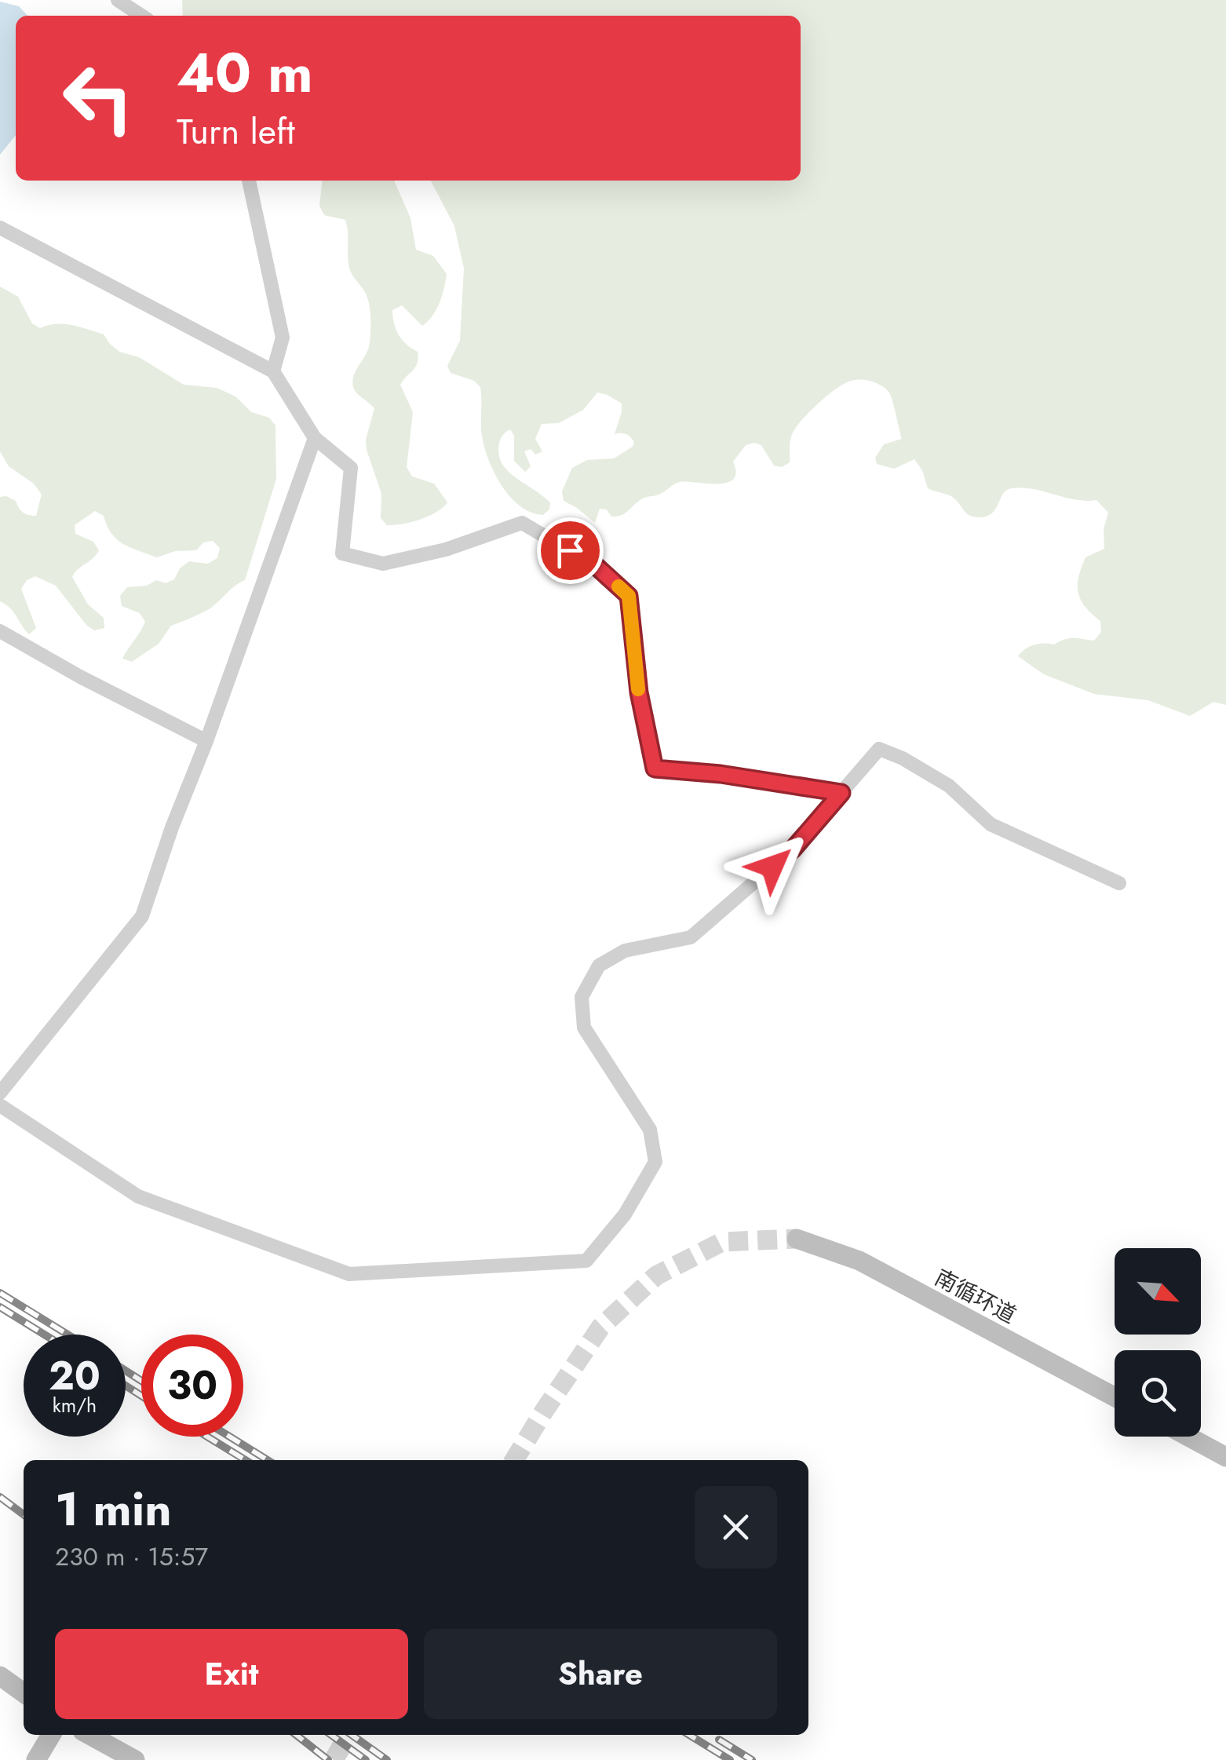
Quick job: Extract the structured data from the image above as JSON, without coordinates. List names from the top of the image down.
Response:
{
  "streets": {
    "street": ["南循环道"]
  },
  "north": "bottom right",
  "page": {
    "turn": ["40 m", "Turn left"],
    "speed": "20 km/h",
    "limit": "30",
    "heading": ["1 min", "230 m · 15:57"],
    "buttons": ["Exit", "Share"]
  }
}
